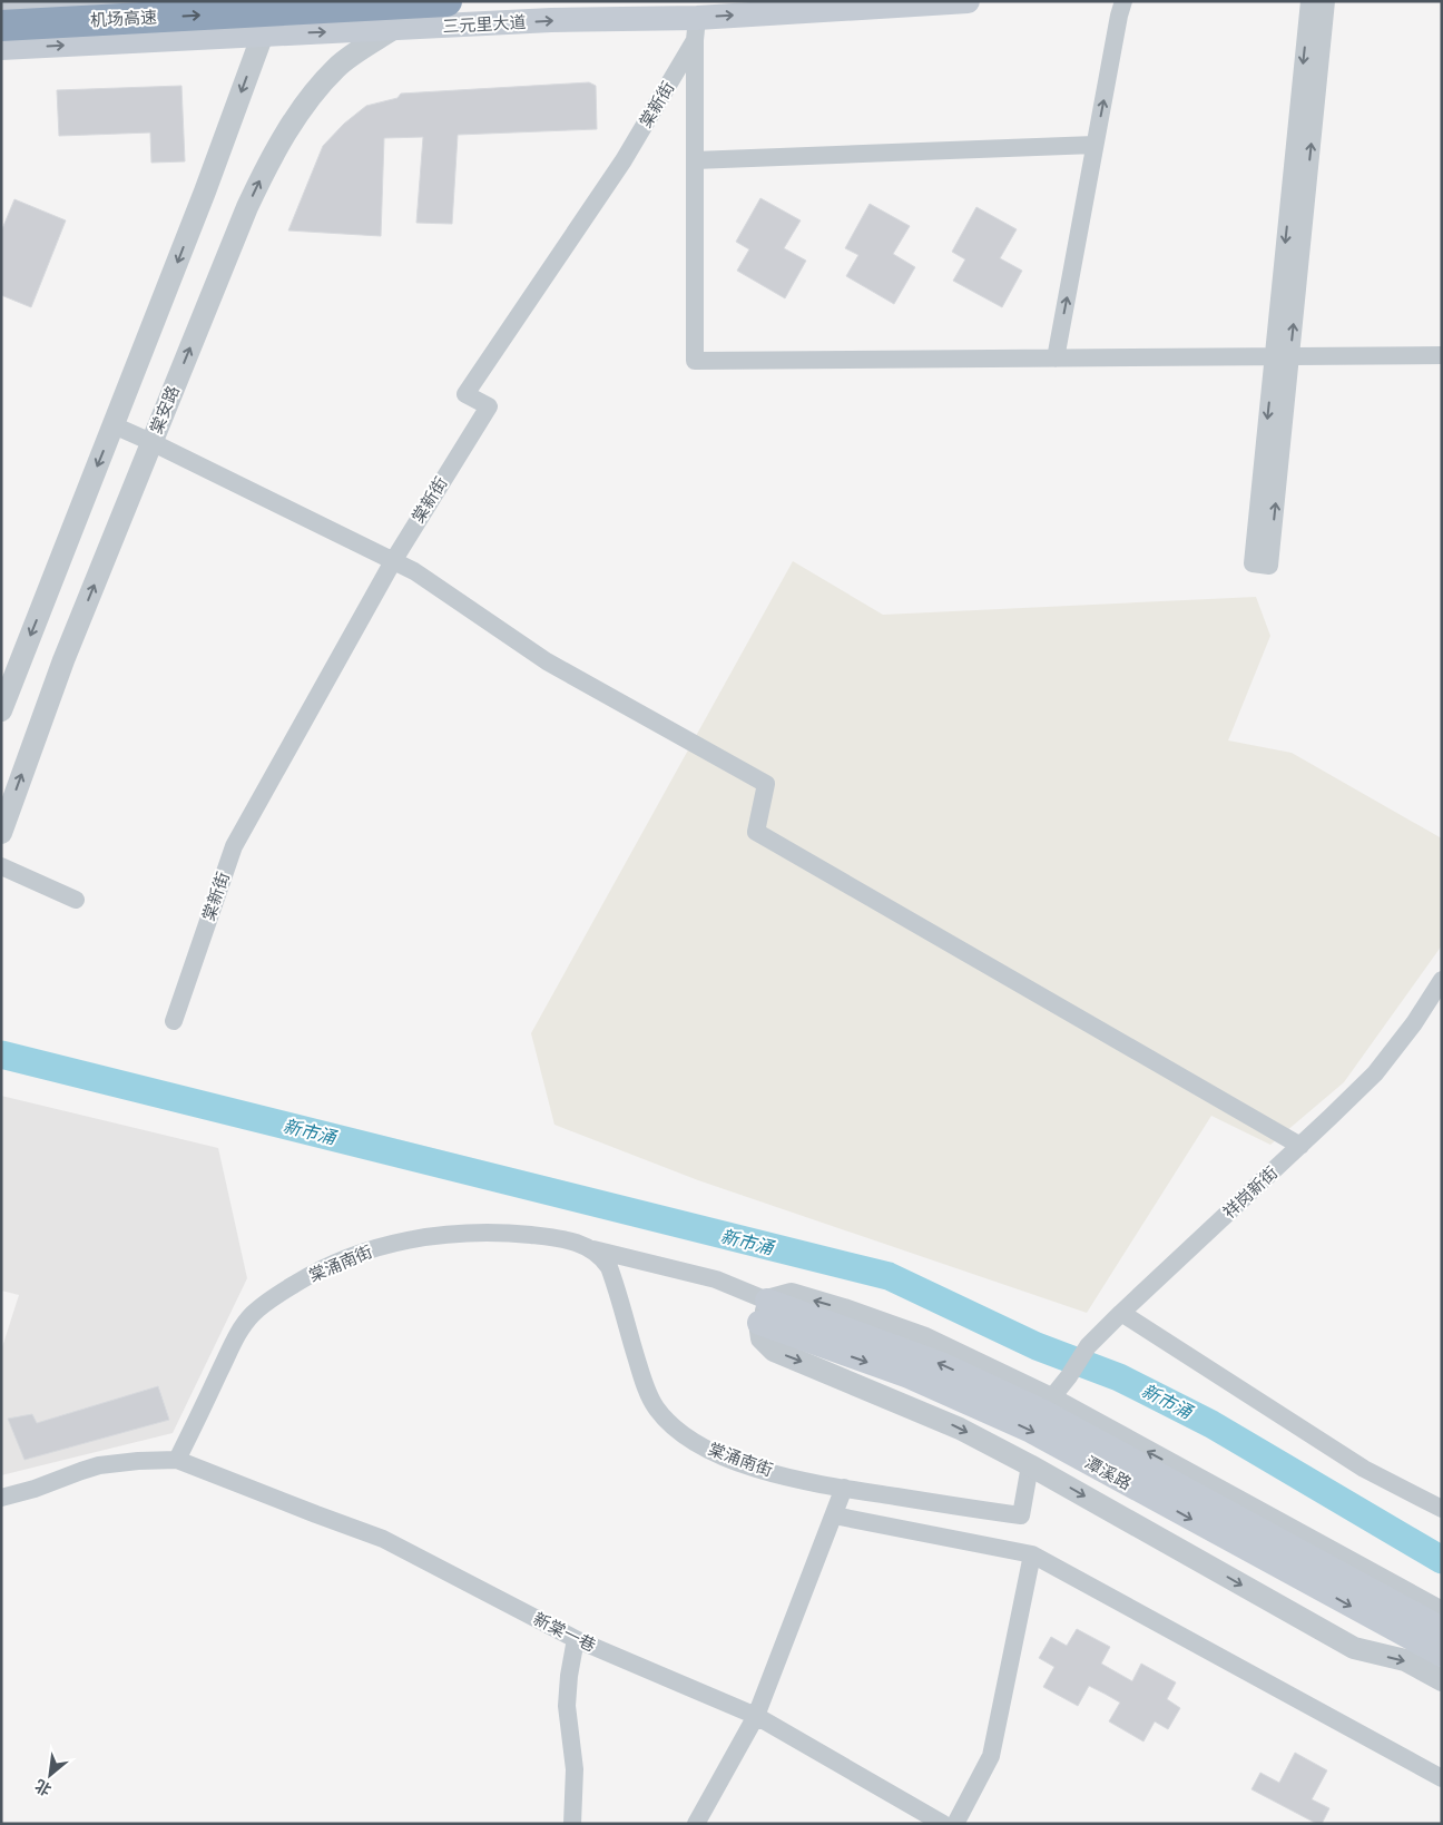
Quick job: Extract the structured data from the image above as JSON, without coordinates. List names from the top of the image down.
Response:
{
  "streets": {
    "highway": ["机场高速"],
    "main road": ["三元里大道", "潭溪路"],
    "street": [
      "棠新街",
      "棠安路",
      "祥岗新街",
      "棠涌南街",
      "新棠一巷"
    ]
  },
  "crossings": [
    ["三元里大道", "棠新街"],
    ["三元里大道", "棠安路"],
    ["棠涌南街", "新棠一巷"]
  ],
  "one_way": ["机场高速", "三元里大道"],
  "water": ["新市涌"],
  "north": "bottom left"
}
